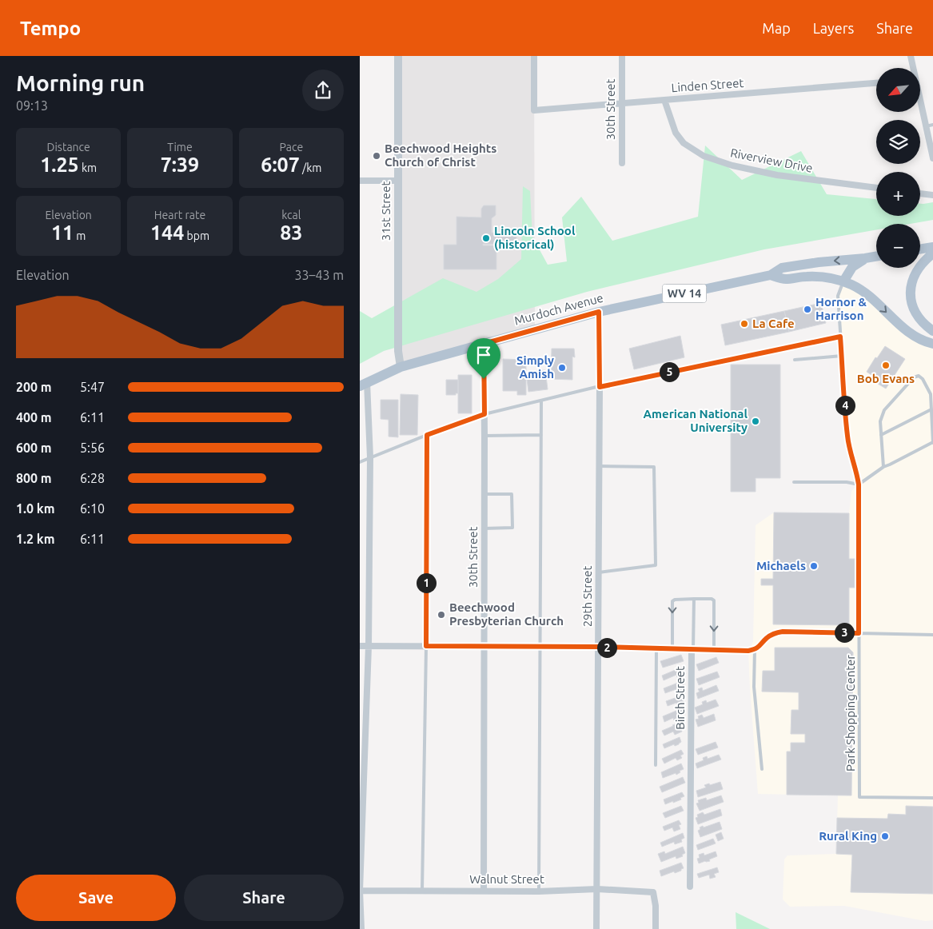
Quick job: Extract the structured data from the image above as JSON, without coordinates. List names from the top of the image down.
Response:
{
  "streets": {
    "main road": ["WV 14", "Murdoch Avenue"],
    "street": [
      "Linden Street",
      "30th Street",
      "Riverview Drive",
      "31st Street",
      "29th Street",
      "Birch Street",
      "Walnut Street"
    ],
    "lane": ["Park Shopping Center"]
  },
  "crossings": [
    ["Linden Street", "30th Street"],
    ["Linden Street", "Riverview Drive"],
    ["30th Street", "Murdoch Avenue"],
    ["30th Street", "Birch Street"],
    ["30th Street", "Walnut Street"],
    ["31st Street", "Murdoch Avenue"],
    ["WV 14", "Murdoch Avenue"],
    ["WV 14", "Park Shopping Center"],
    ["Murdoch Avenue", "29th Street"],
    ["Murdoch Avenue", "Park Shopping Center"],
    ["29th Street", "Birch Street"],
    ["29th Street", "Walnut Street"]
  ],
  "places": [
    "Beechwood Heights Church of Christ",
    "Lincoln School (historical)",
    "Hornor & Harrison",
    "La Cafe",
    "Bob Evans",
    "Simply Amish",
    "American National University",
    "Michaels",
    "Beechwood Presbyterian Church",
    "Rural King"
  ],
  "north": "bottom left",
  "page": {
    "header": "Tempo",
    "nav": ["Map", "Layers", "Share"],
    "heading": ["Morning run", "09:13"],
    "map_buttons": ["+", "−"],
    "stats": [
      ["Distance", "1.25 km"],
      ["Time", "7:39"],
      ["Pace", "6:07 /km"],
      ["Elevation", "11 m"],
      ["Heart rate", "144 bpm"],
      ["kcal", "83"]
    ],
    "chart": ["Elevation", "33–43 m"],
    "pins": [
      "5",
      "4",
      "1",
      "3",
      "2"
    ],
    "list": [
      {
        "name": "200 m",
        "note": "5:47"
      },
      {
        "name": "400 m",
        "note": "6:11"
      },
      {
        "name": "600 m",
        "note": "5:56"
      },
      {
        "name": "800 m",
        "note": "6:28"
      },
      {
        "name": "1.0 km",
        "note": "6:10"
      },
      {
        "name": "1.2 km",
        "note": "6:11"
      }
    ],
    "buttons": ["Save", "Share"]
  }
}
